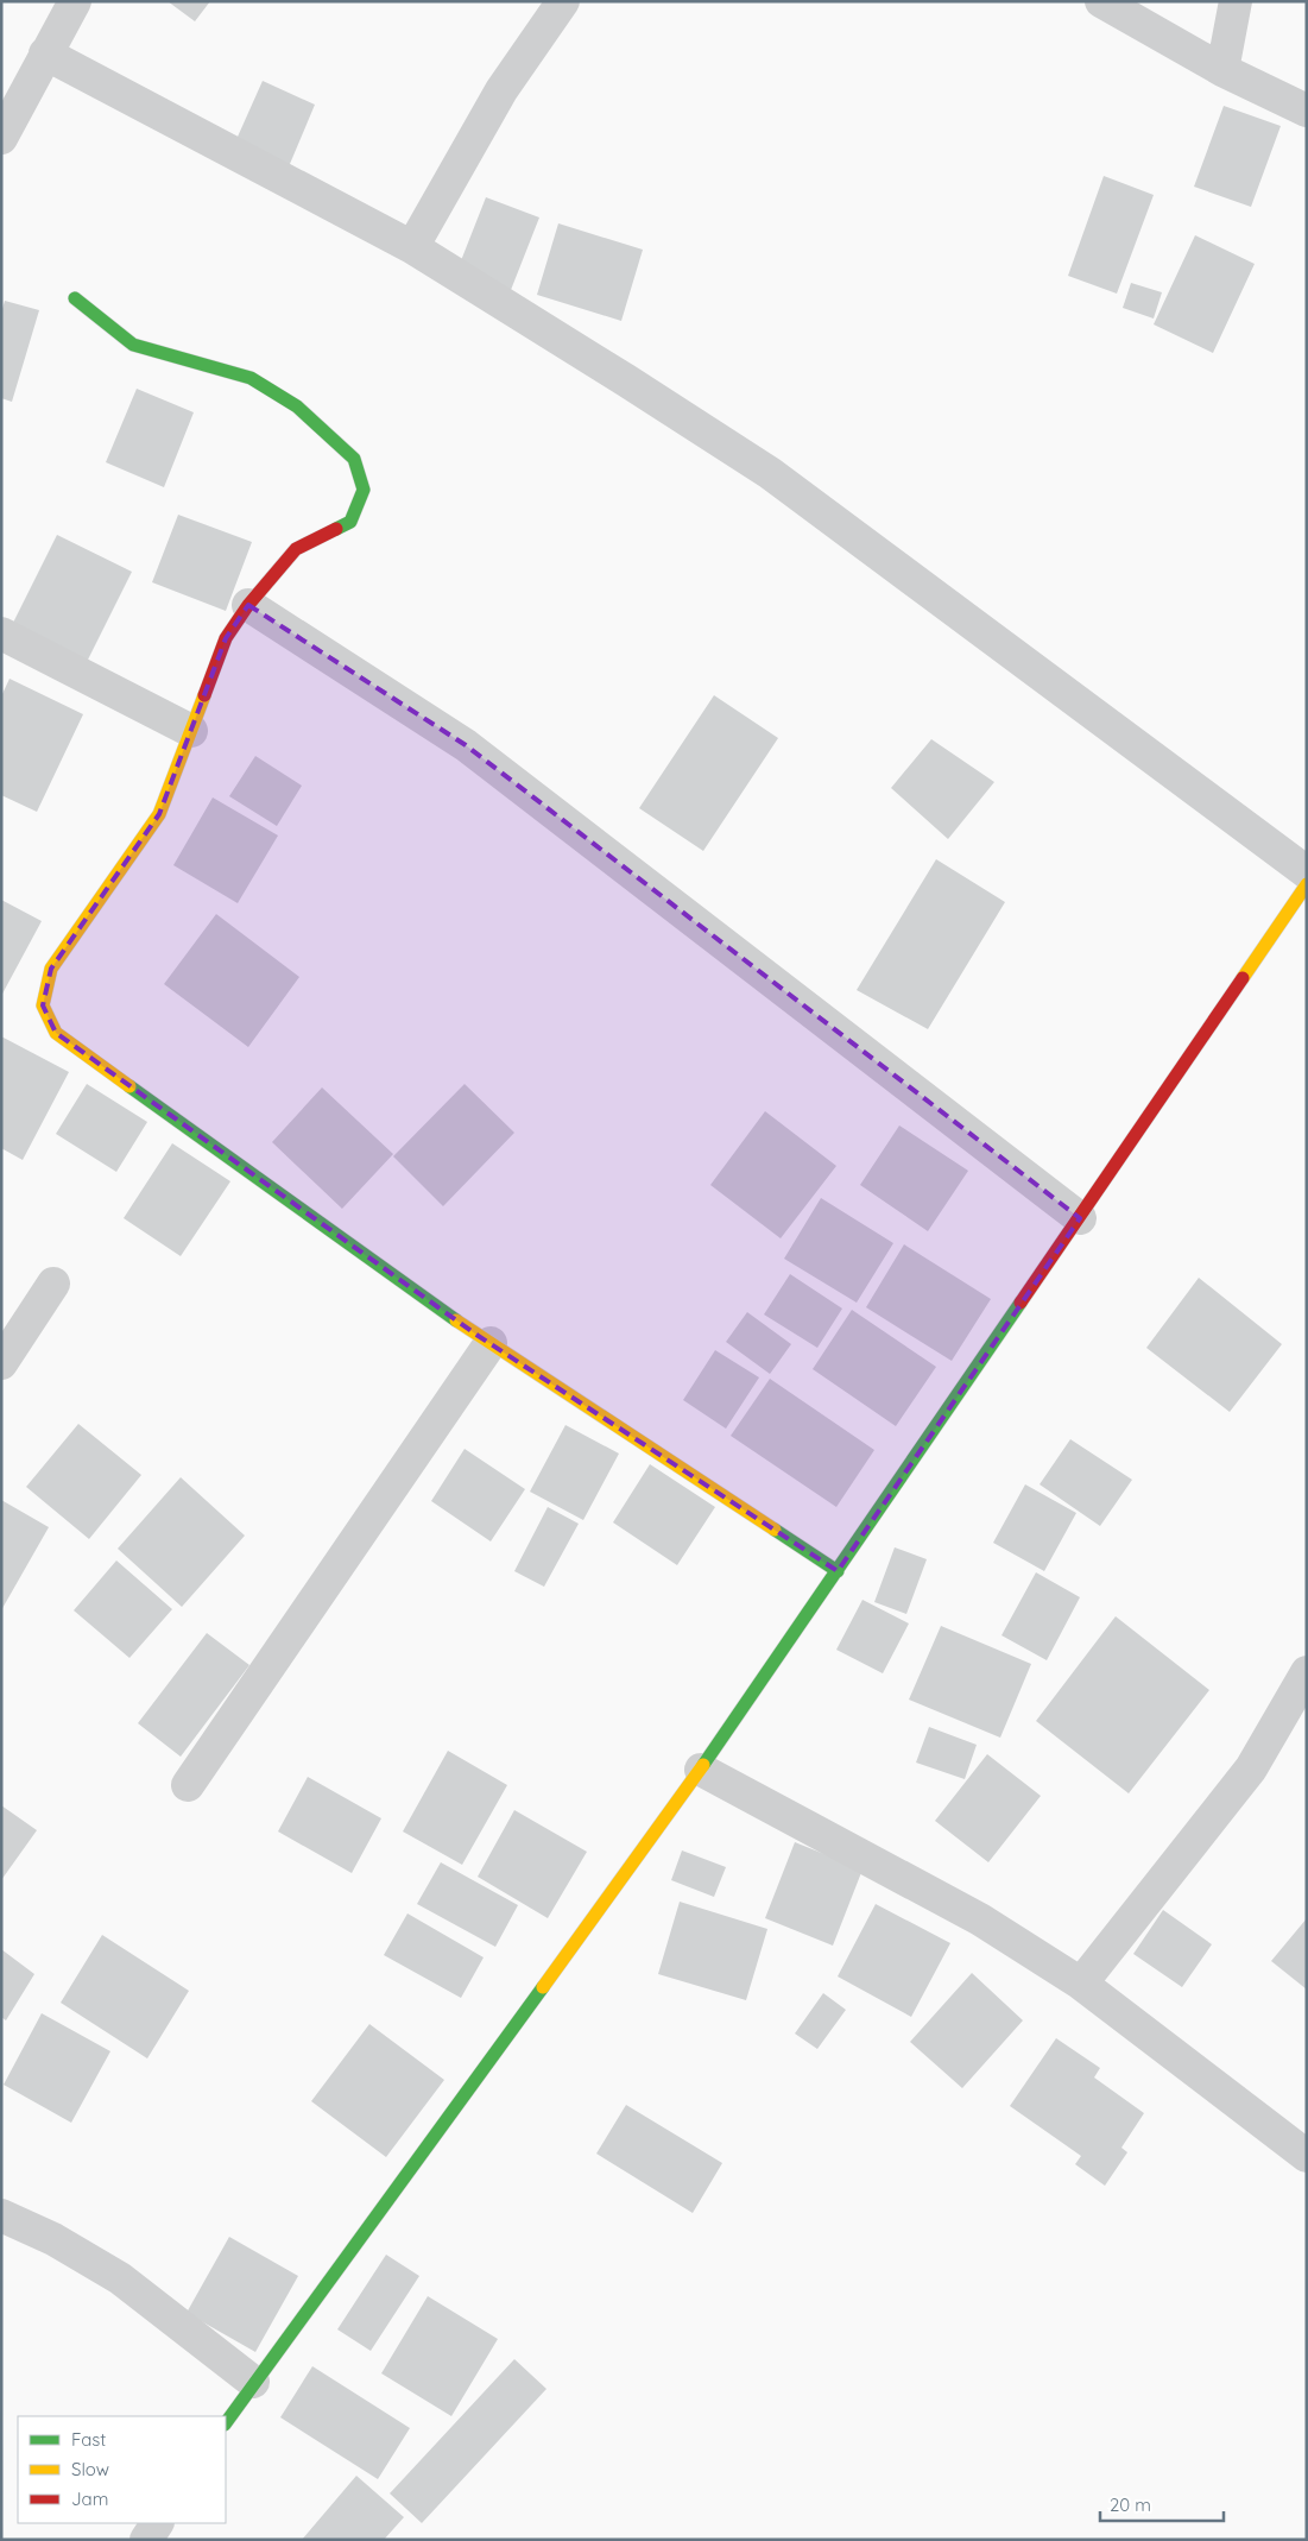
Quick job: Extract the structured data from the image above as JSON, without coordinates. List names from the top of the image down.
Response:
{
  "legend": ["Fast", "Slow", "Jam"],
  "scale_bar": "20 m"
}
